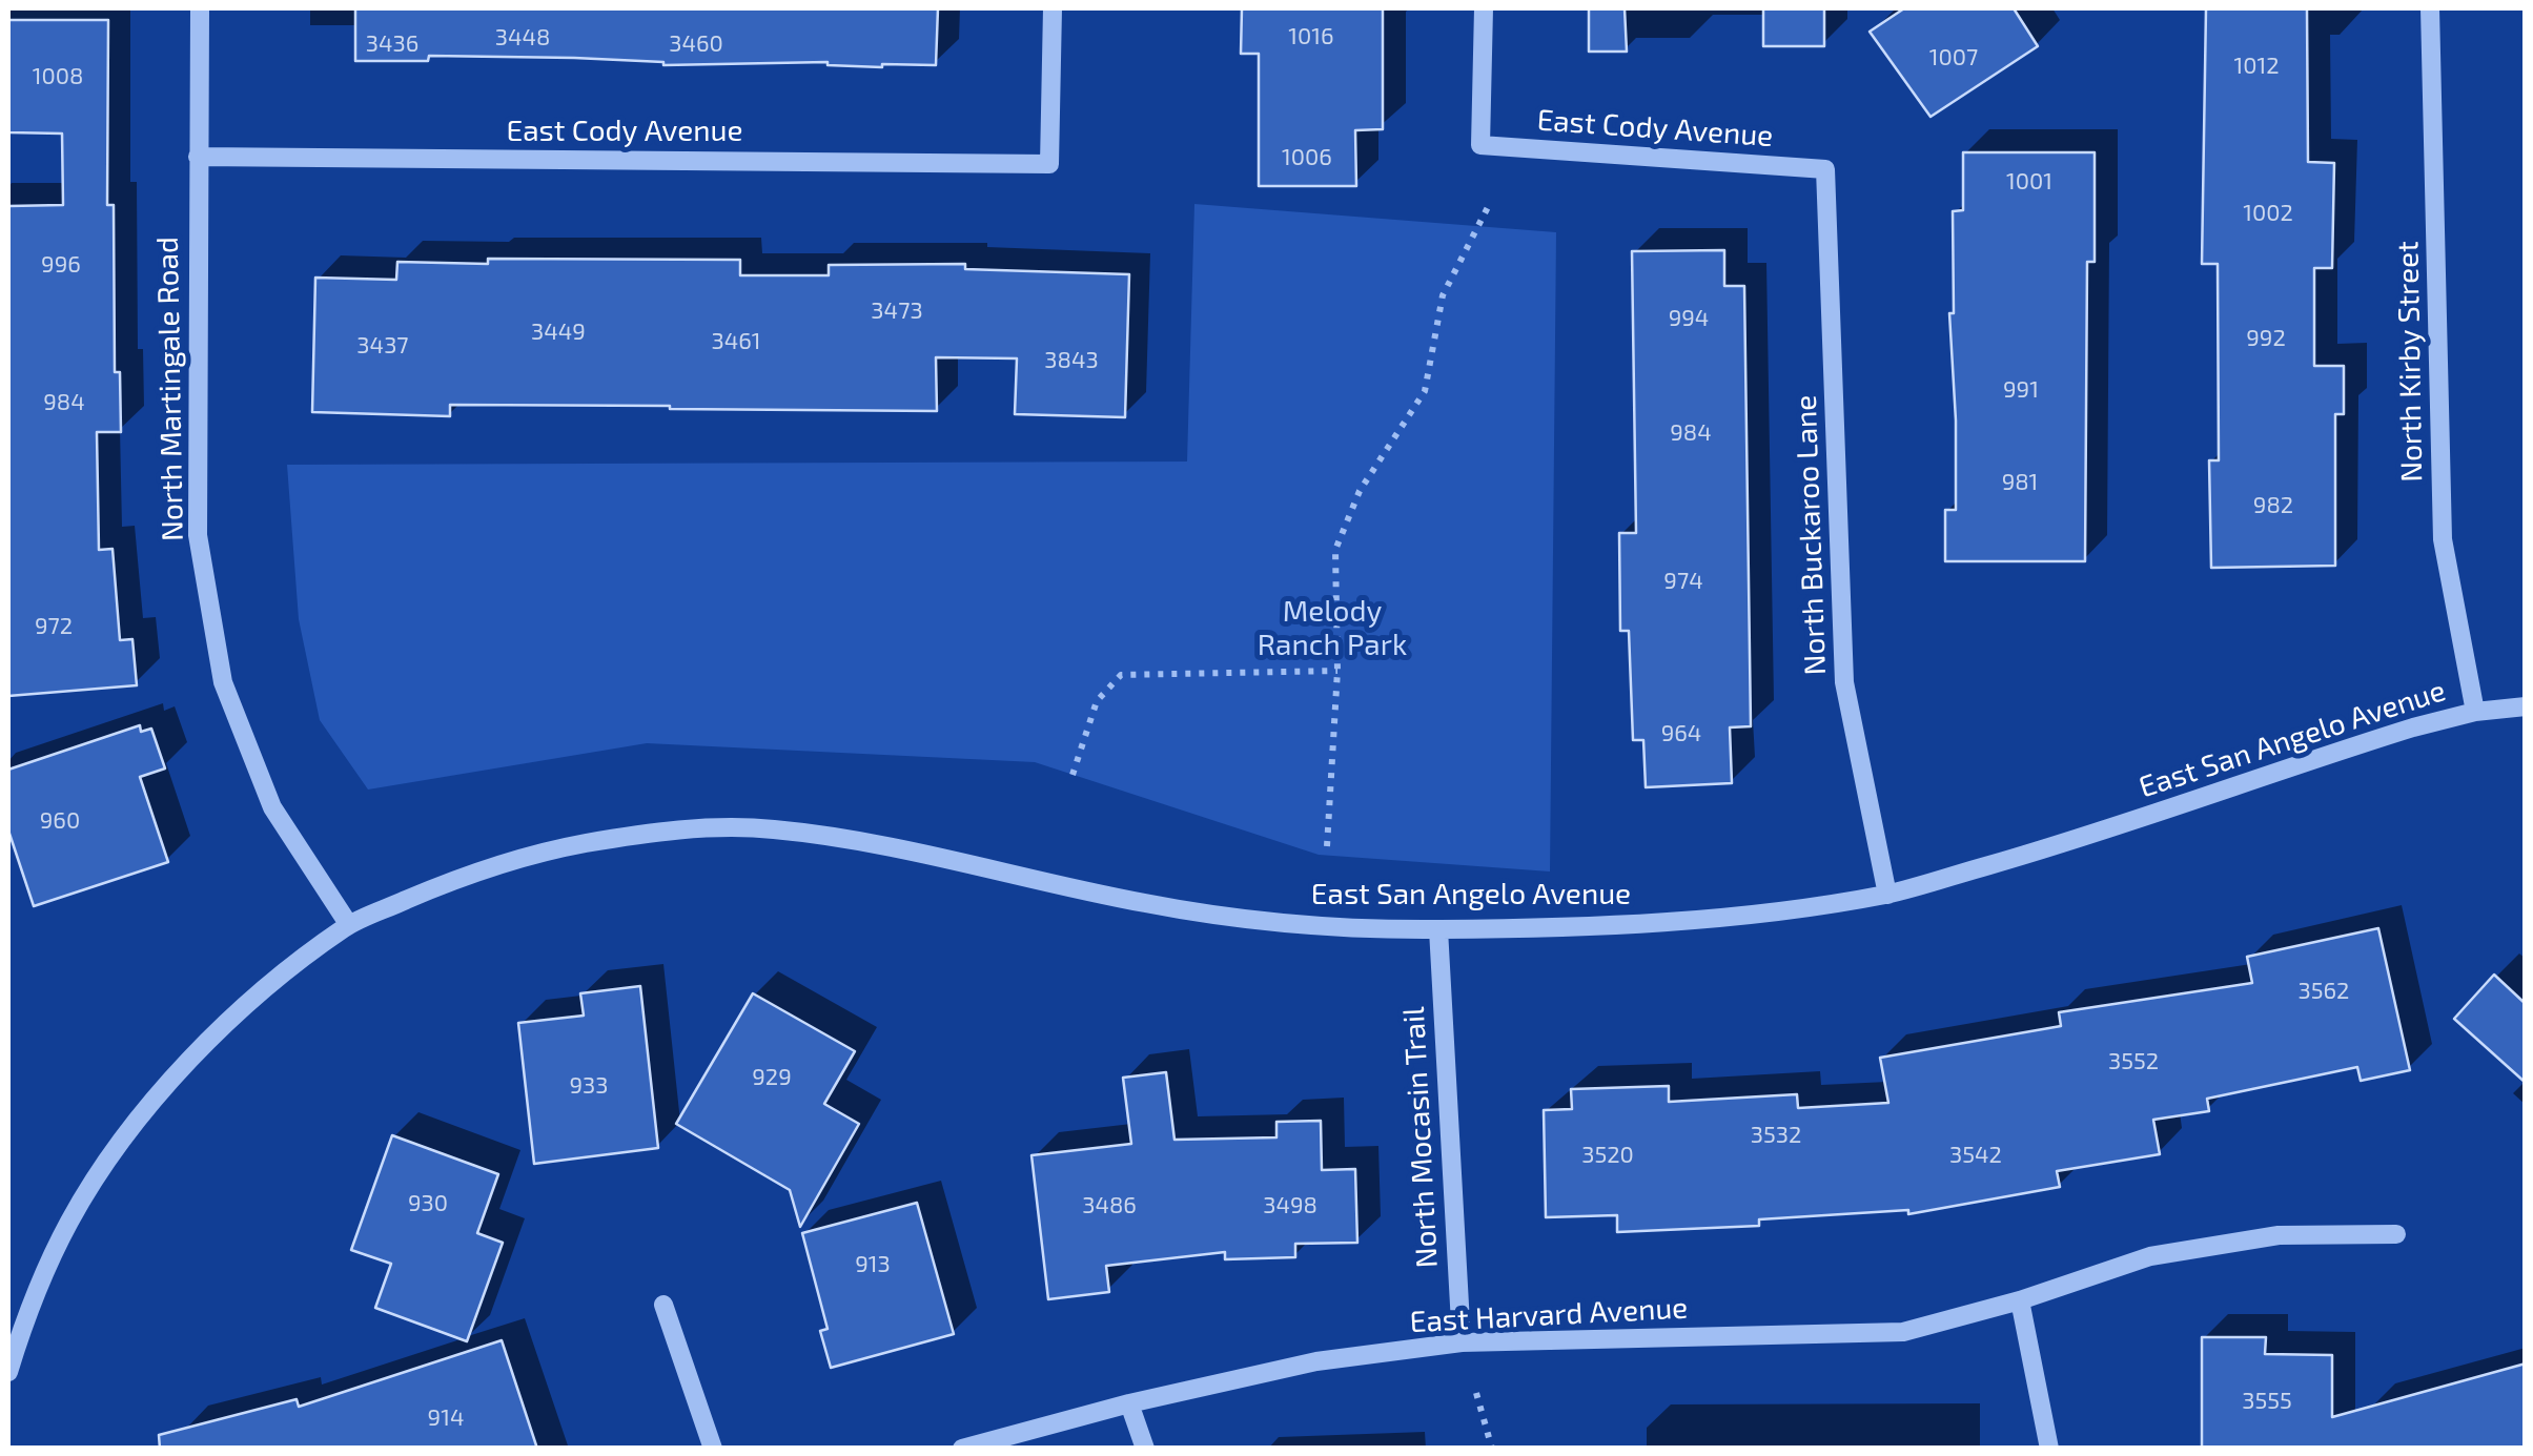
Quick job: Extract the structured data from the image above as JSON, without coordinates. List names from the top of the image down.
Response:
{
  "streets": {
    "street": [
      "East Cody Avenue",
      "North Kirby Street",
      "North Martingale Road",
      "North Buckaroo Lane",
      "East San Angelo Avenue",
      "North Mocasin Trail",
      "East Harvard Avenue"
    ]
  },
  "crossings": [
    ["East Cody Avenue", "North Martingale Road"],
    ["East Cody Avenue", "North Buckaroo Lane"],
    ["North Kirby Street", "East San Angelo Avenue"],
    ["North Martingale Road", "East San Angelo Avenue"],
    ["North Buckaroo Lane", "East San Angelo Avenue"],
    ["East San Angelo Avenue", "North Mocasin Trail"],
    ["North Mocasin Trail", "East Harvard Avenue"]
  ],
  "parks": ["Melody Ranch Park"],
  "house_numbers": [
    "1016",
    "3448",
    "3436",
    "3460",
    "1007",
    "1012",
    "1008",
    "1006",
    "1001",
    "1002",
    "996",
    "3473",
    "994",
    "3449",
    "992",
    "3461",
    "3437",
    "3843",
    "991",
    "984",
    "984",
    "981",
    "982",
    "974",
    "972",
    "964",
    "960",
    "3562",
    "3552",
    "929",
    "933",
    "3532",
    "3520",
    "3542",
    "930",
    "3486",
    "3498",
    "913",
    "3555",
    "914"
  ]
}
